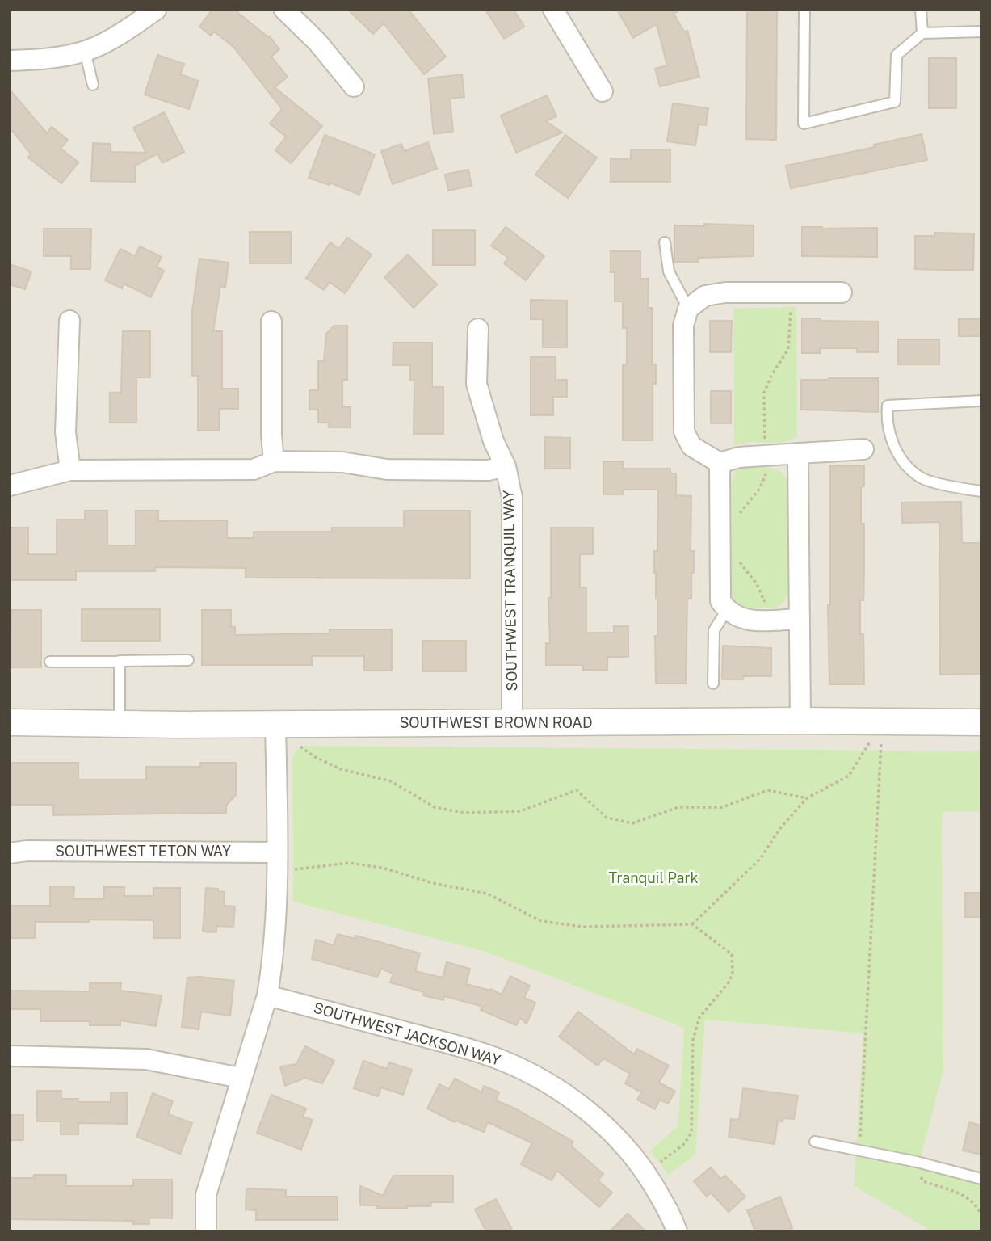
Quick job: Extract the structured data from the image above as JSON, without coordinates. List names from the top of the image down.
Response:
{
  "streets": {
    "street": [
      "SOUTHWEST TRANQUIL WAY",
      "SOUTHWEST BROWN ROAD",
      "SOUTHWEST TETON WAY",
      "SOUTHWEST JACKSON WAY"
    ]
  },
  "crossings": [
    ["SOUTHWEST TRANQUIL WAY", "SOUTHWEST BROWN ROAD"]
  ],
  "parks": ["Tranquil Park"]
}
